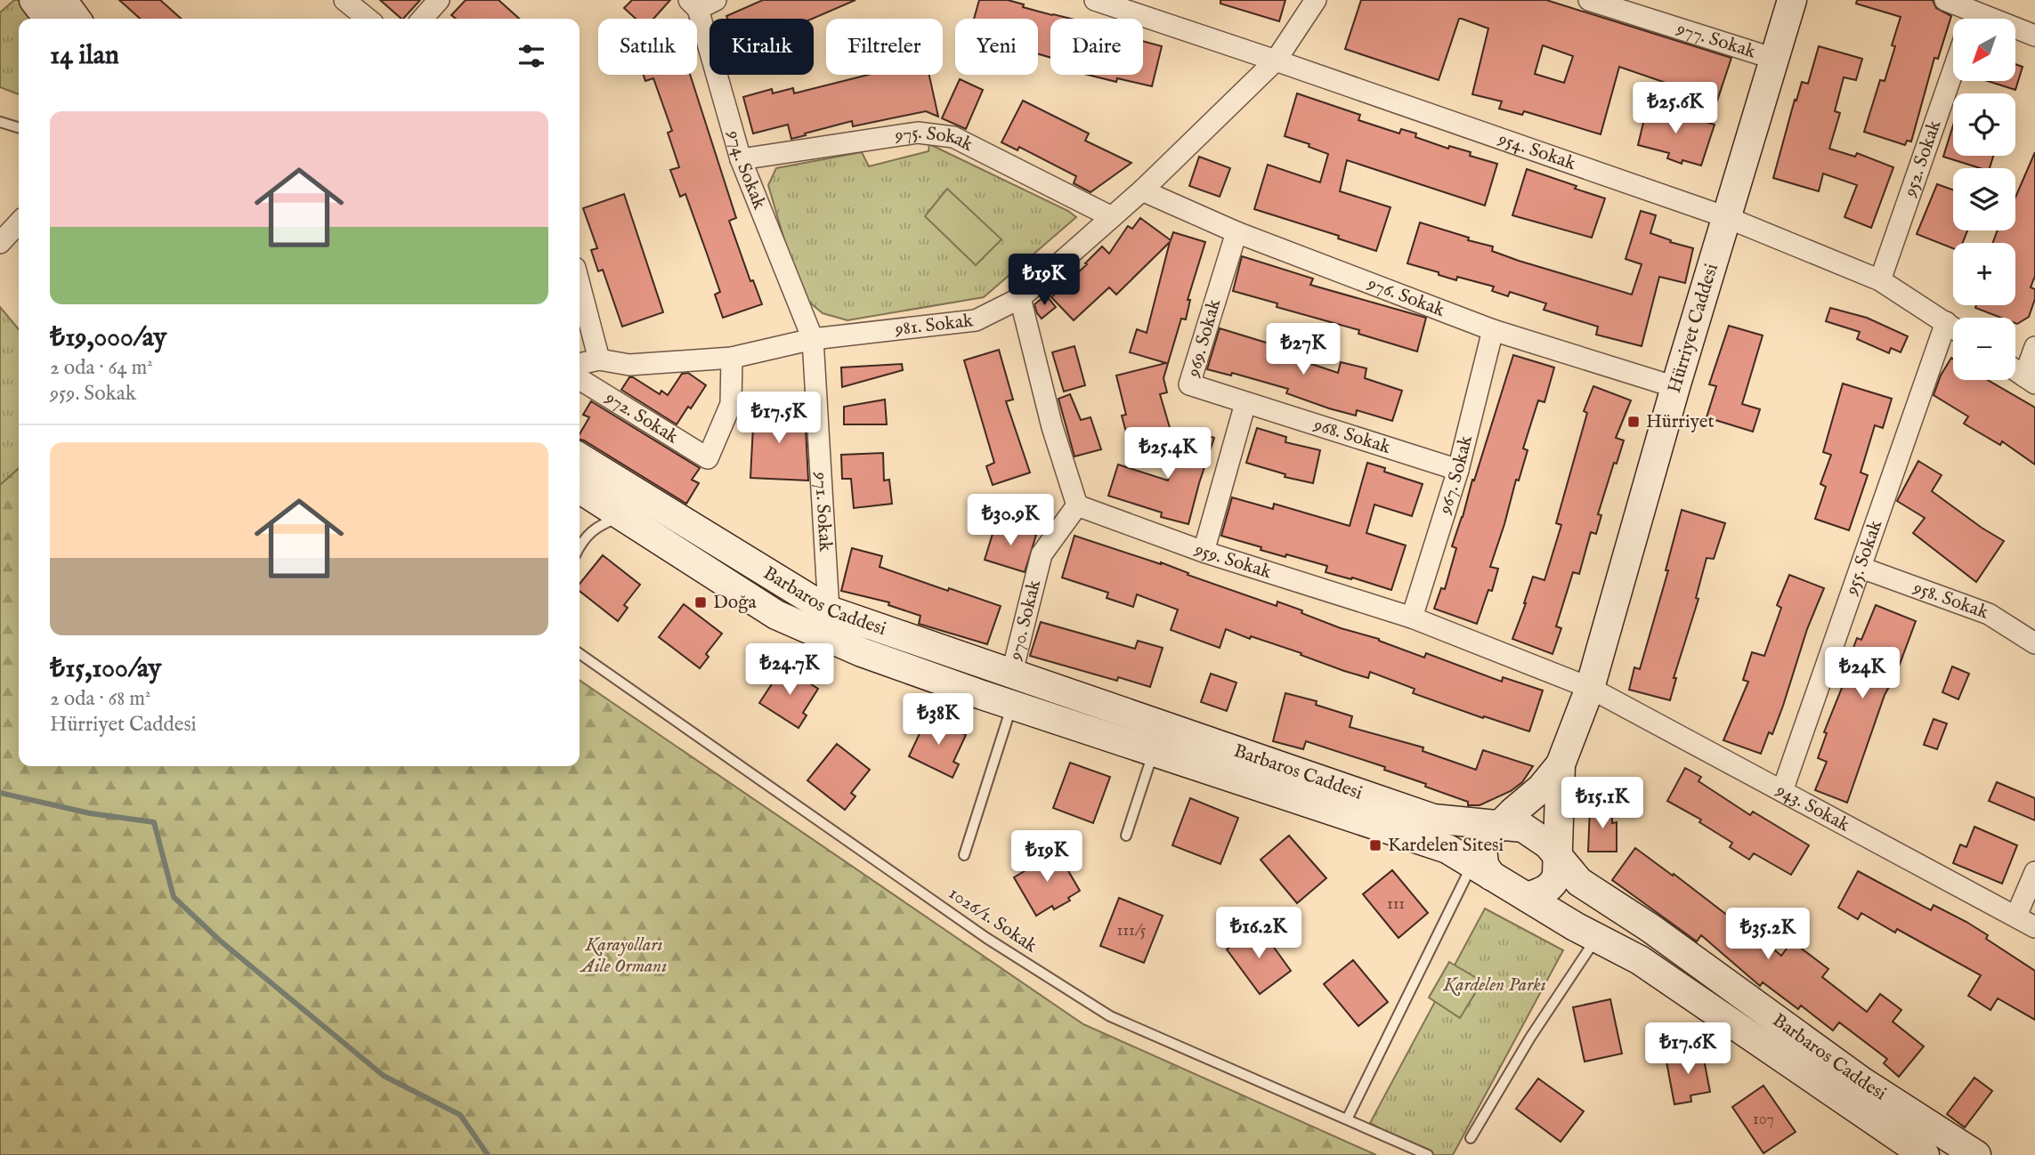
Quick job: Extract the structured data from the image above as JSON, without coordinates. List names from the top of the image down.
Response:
{
  "streets": {
    "main road": ["Hürriyet Caddesi", "Barbaros Caddesi"],
    "street": [
      "977. Sokak",
      "975. Sokak",
      "954. Sokak",
      "952. Sokak",
      "974. Sokak",
      "976. Sokak",
      "981. Sokak",
      "969. Sokak",
      "972. Sokak",
      "968. Sokak",
      "967. Sokak",
      "971. Sokak",
      "955. Sokak",
      "959. Sokak",
      "958. Sokak",
      "970. Sokak",
      "943. Sokak"
    ],
    "lane": ["1026/1. Sokak"]
  },
  "crossings": [
    ["977. Sokak", "Hürriyet Caddesi"],
    ["975. Sokak", "974. Sokak"],
    ["975. Sokak", "981. Sokak"],
    ["954. Sokak", "952. Sokak"],
    ["954. Sokak", "981. Sokak"],
    ["954. Sokak", "Hürriyet Caddesi"],
    ["954. Sokak", "955. Sokak"],
    ["974. Sokak", "981. Sokak"],
    ["974. Sokak", "971. Sokak"],
    ["976. Sokak", "981. Sokak"],
    ["976. Sokak", "Hürriyet Caddesi"],
    ["976. Sokak", "969. Sokak"],
    ["976. Sokak", "967. Sokak"],
    ["981. Sokak", "972. Sokak"],
    ["981. Sokak", "971. Sokak"],
    ["Hürriyet Caddesi", "959. Sokak"],
    ["Hürriyet Caddesi", "Barbaros Caddesi"],
    ["Hürriyet Caddesi", "943. Sokak"],
    ["969. Sokak", "968. Sokak"],
    ["968. Sokak", "967. Sokak"],
    ["967. Sokak", "959. Sokak"],
    ["971. Sokak", "Barbaros Caddesi"],
    ["955. Sokak", "958. Sokak"],
    ["955. Sokak", "943. Sokak"],
    ["959. Sokak", "970. Sokak"],
    ["959. Sokak", "943. Sokak"],
    ["Barbaros Caddesi", "970. Sokak"]
  ],
  "parks": ["Karayolları Aile Ormanı", "Kardelen Parkı"],
  "places": {
    "transit": ["Hürriyet", "Doğa", "Kardelen Sitesi"]
  },
  "house_numbers": ["111", "111/5", "107"],
  "north": "bottom left",
  "page": {
    "map_buttons": ["+", "−"],
    "chip": [
      "Satılık",
      "Kiralık",
      "Filtreler",
      "Yeni",
      "Daire"
    ],
    "heading": "14 ilan",
    "price": [
      "₺25.6K",
      "₺19K",
      "₺27K",
      "₺17.5K",
      "₺25.4K",
      "₺30.9K",
      "₺24.7K",
      "₺24K",
      "₺38K",
      "₺15.1K",
      "₺19K",
      "₺16.2K",
      "₺35.2K",
      "₺17.6K"
    ],
    "list": [
      {
        "name": "₺19,000/ay",
        "note": "2 oda · 64 m² · 959. Sokak"
      },
      {
        "name": "₺15,100/ay",
        "note": "2 oda · 68 m² · Hürriyet Caddesi"
      }
    ]
  }
}
